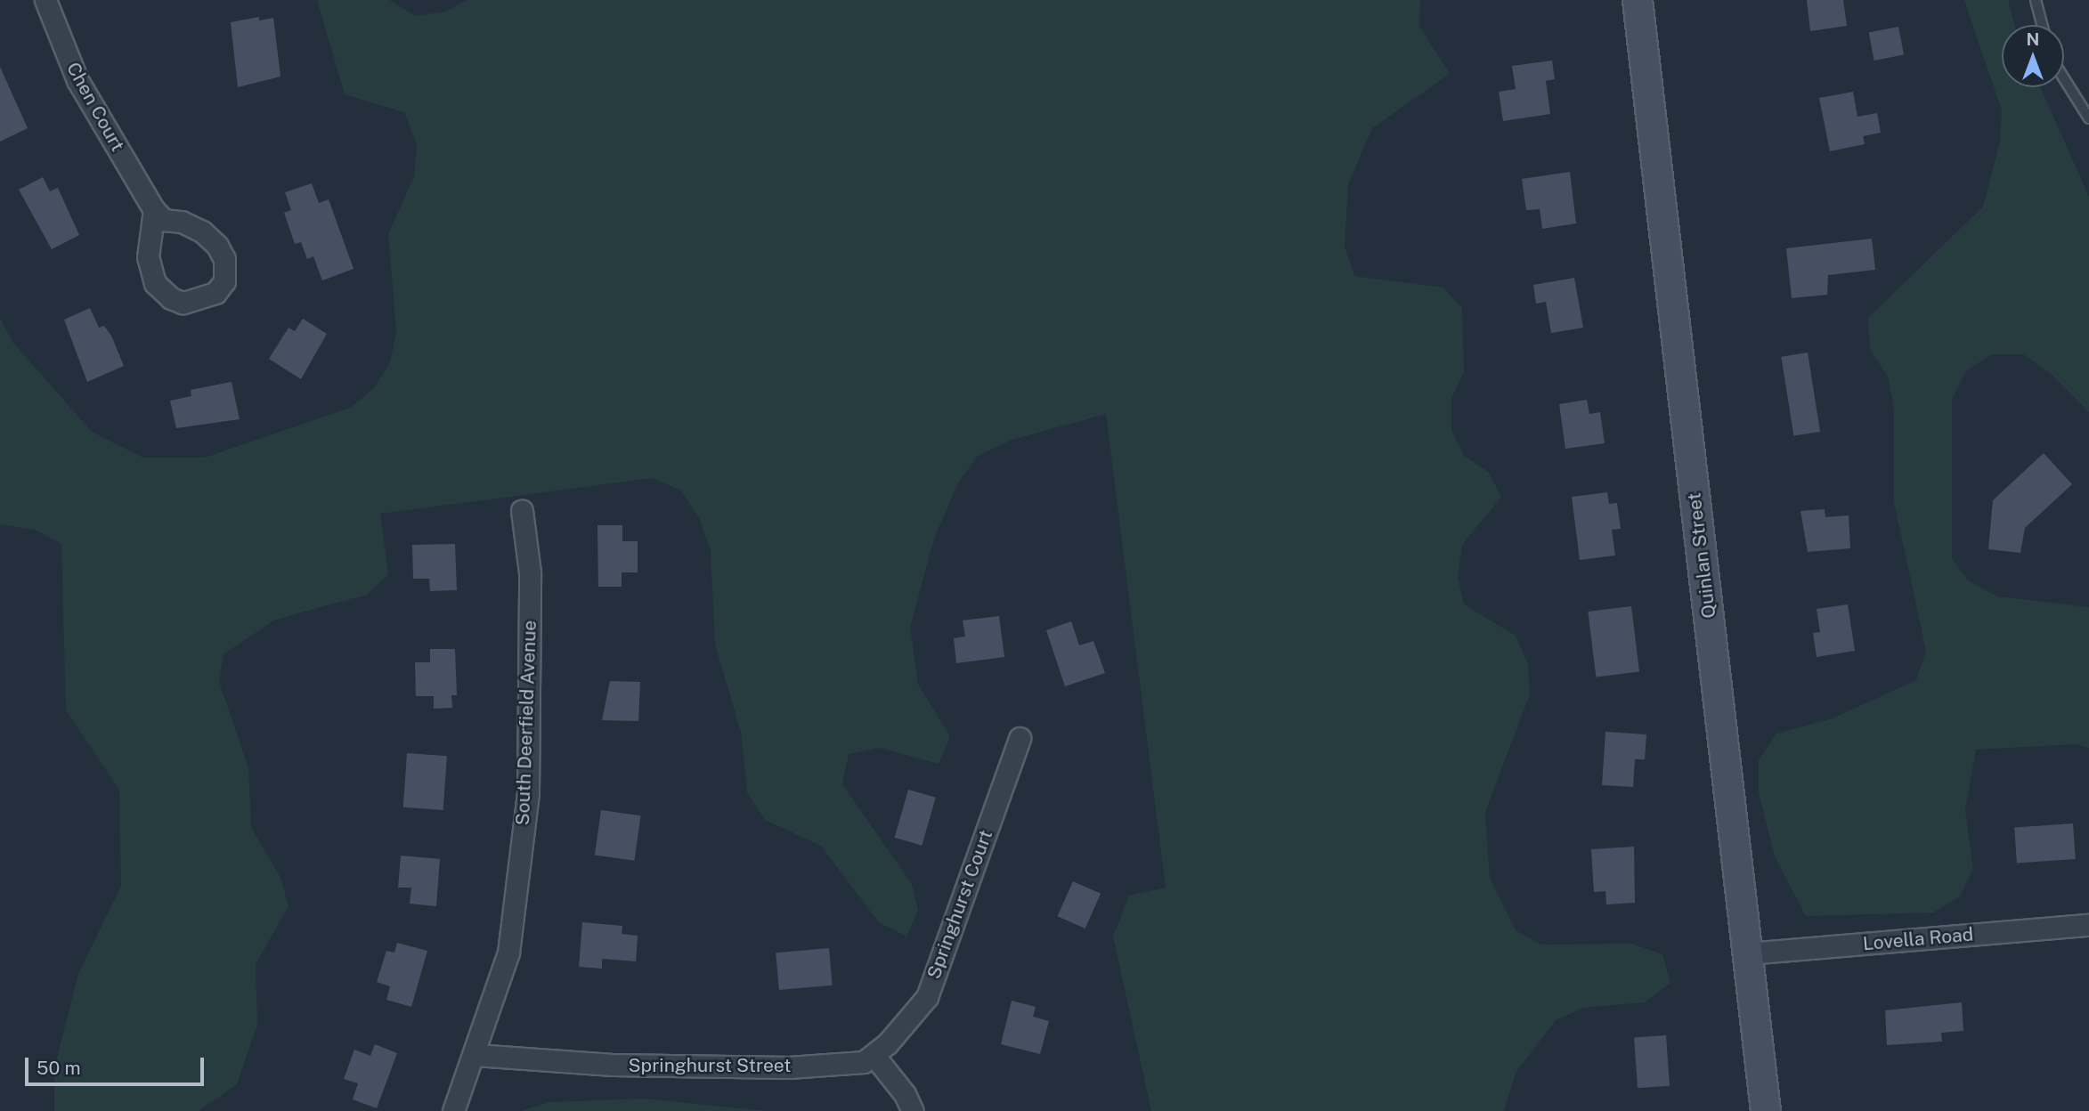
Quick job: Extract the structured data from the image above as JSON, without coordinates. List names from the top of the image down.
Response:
{
  "streets": {
    "street": [
      "Chen Court",
      "Quinlan Street",
      "South Deerfield Avenue",
      "Springhurst Court",
      "Lovella Road",
      "Springhurst Street"
    ]
  },
  "crossings": [
    ["Quinlan Street", "Lovella Road"],
    ["South Deerfield Avenue", "Springhurst Street"],
    ["Springhurst Court", "Springhurst Street"]
  ],
  "scale_bar": "50 m",
  "north": "top"
}
